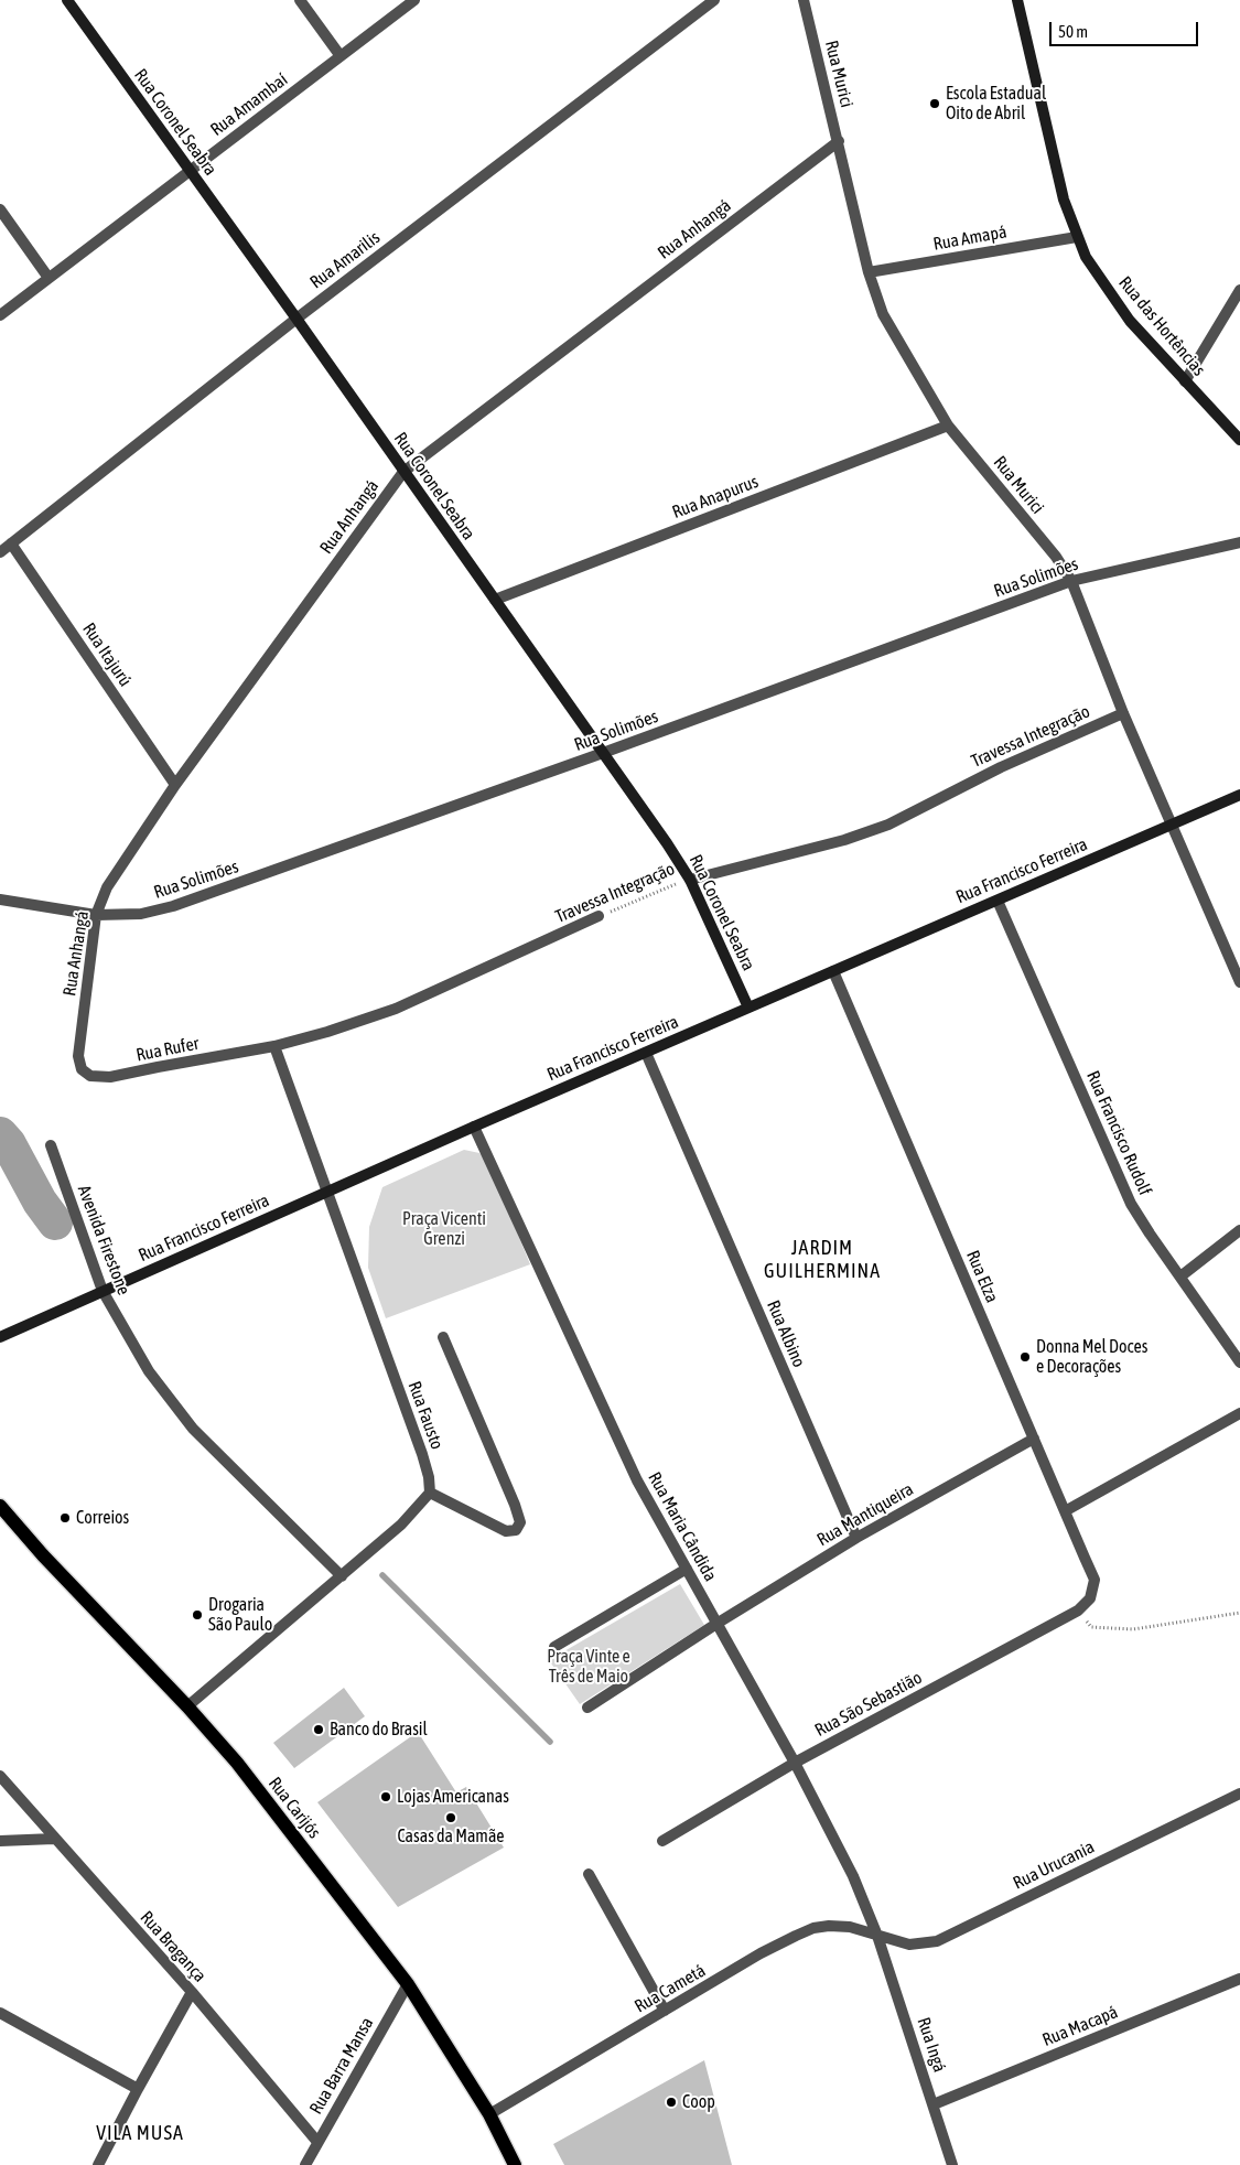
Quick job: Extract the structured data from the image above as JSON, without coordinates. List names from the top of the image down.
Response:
{
  "streets": {
    "main road": ["Rua Carijós"],
    "street": [
      "Rua Murici",
      "Rua Amambaí",
      "Rua Coronel Seabra",
      "Rua Anhangá",
      "Rua Amapá",
      "Rua Amarilis",
      "Rua das Hortências",
      "Rua Anapurus",
      "Rua Solimões",
      "Rua Itajurú",
      "Travessa Integração",
      "Rua Francisco Ferreira",
      "Rua Rufer",
      "Rua Francisco Rudolf",
      "Avenida Firestone",
      "Rua Elza",
      "Rua Albino",
      "Rua Fausto",
      "Rua Mantiqueira",
      "Rua Maria Cândida",
      "Rua São Sebastião",
      "Rua Urucania",
      "Rua Bragança",
      "Rua Cametá",
      "Rua Macapá",
      "Rua Ingá",
      "Rua Barra Mansa"
    ]
  },
  "crossings": [
    ["Rua Murici", "Rua Anhangá"],
    ["Rua Murici", "Rua Amapá"],
    ["Rua Murici", "Rua Anapurus"],
    ["Rua Murici", "Rua Solimões"],
    ["Rua Murici", "Travessa Integração"],
    ["Rua Murici", "Rua Francisco Ferreira"],
    ["Rua Amambaí", "Rua Coronel Seabra"],
    ["Rua Coronel Seabra", "Rua Anhangá"],
    ["Rua Coronel Seabra", "Rua Amarilis"],
    ["Rua Coronel Seabra", "Rua Anapurus"],
    ["Rua Coronel Seabra", "Rua Solimões"],
    ["Rua Coronel Seabra", "Travessa Integração"],
    ["Rua Coronel Seabra", "Rua Francisco Ferreira"],
    ["Rua Anhangá", "Rua Solimões"],
    ["Rua Anhangá", "Rua Itajurú"],
    ["Rua Anhangá", "Rua Rufer"],
    ["Rua Amapá", "Rua das Hortências"],
    ["Rua Amarilis", "Rua Itajurú"],
    ["Travessa Integração", "Rua Rufer"],
    ["Travessa Integração", "Rua Fausto"],
    ["Rua Francisco Ferreira", "Rua Francisco Rudolf"],
    ["Rua Francisco Ferreira", "Avenida Firestone"],
    ["Rua Francisco Ferreira", "Rua Elza"],
    ["Rua Francisco Ferreira", "Rua Albino"],
    ["Rua Francisco Ferreira", "Rua Fausto"],
    ["Rua Francisco Ferreira", "Rua Maria Cândida"],
    ["Rua Rufer", "Rua Fausto"],
    ["Rua Elza", "Rua Mantiqueira"],
    ["Rua Elza", "Rua São Sebastião"],
    ["Rua Albino", "Rua Mantiqueira"],
    ["Rua Mantiqueira", "Rua Maria Cândida"],
    ["Rua Maria Cândida", "Rua São Sebastião"],
    ["Rua Maria Cândida", "Rua Urucania"],
    ["Rua Maria Cândida", "Rua Cametá"],
    ["Rua Maria Cândida", "Rua Ingá"],
    ["Rua Carijós", "Rua Cametá"],
    ["Rua Carijós", "Rua Barra Mansa"],
    ["Rua Urucania", "Rua Cametá"],
    ["Rua Urucania", "Rua Ingá"],
    ["Rua Bragança", "Rua Barra Mansa"],
    ["Rua Cametá", "Rua Ingá"],
    ["Rua Macapá", "Rua Ingá"]
  ],
  "districts": ["JARDIM GUILHERMINA", "VILA MUSA"],
  "parks": ["Praça Vicenti Grenzi", "Praça Vinte e Três de Maio"],
  "places": [
    "Escola Estadual Oito de Abril",
    "Donna Mel Doces e Decorações",
    "Correios",
    "Drogaria São Paulo",
    "Banco do Brasil",
    "Lojas Americanas",
    "Casas da Mamãe",
    "Coop"
  ],
  "scale_bar": "50 m"
}
